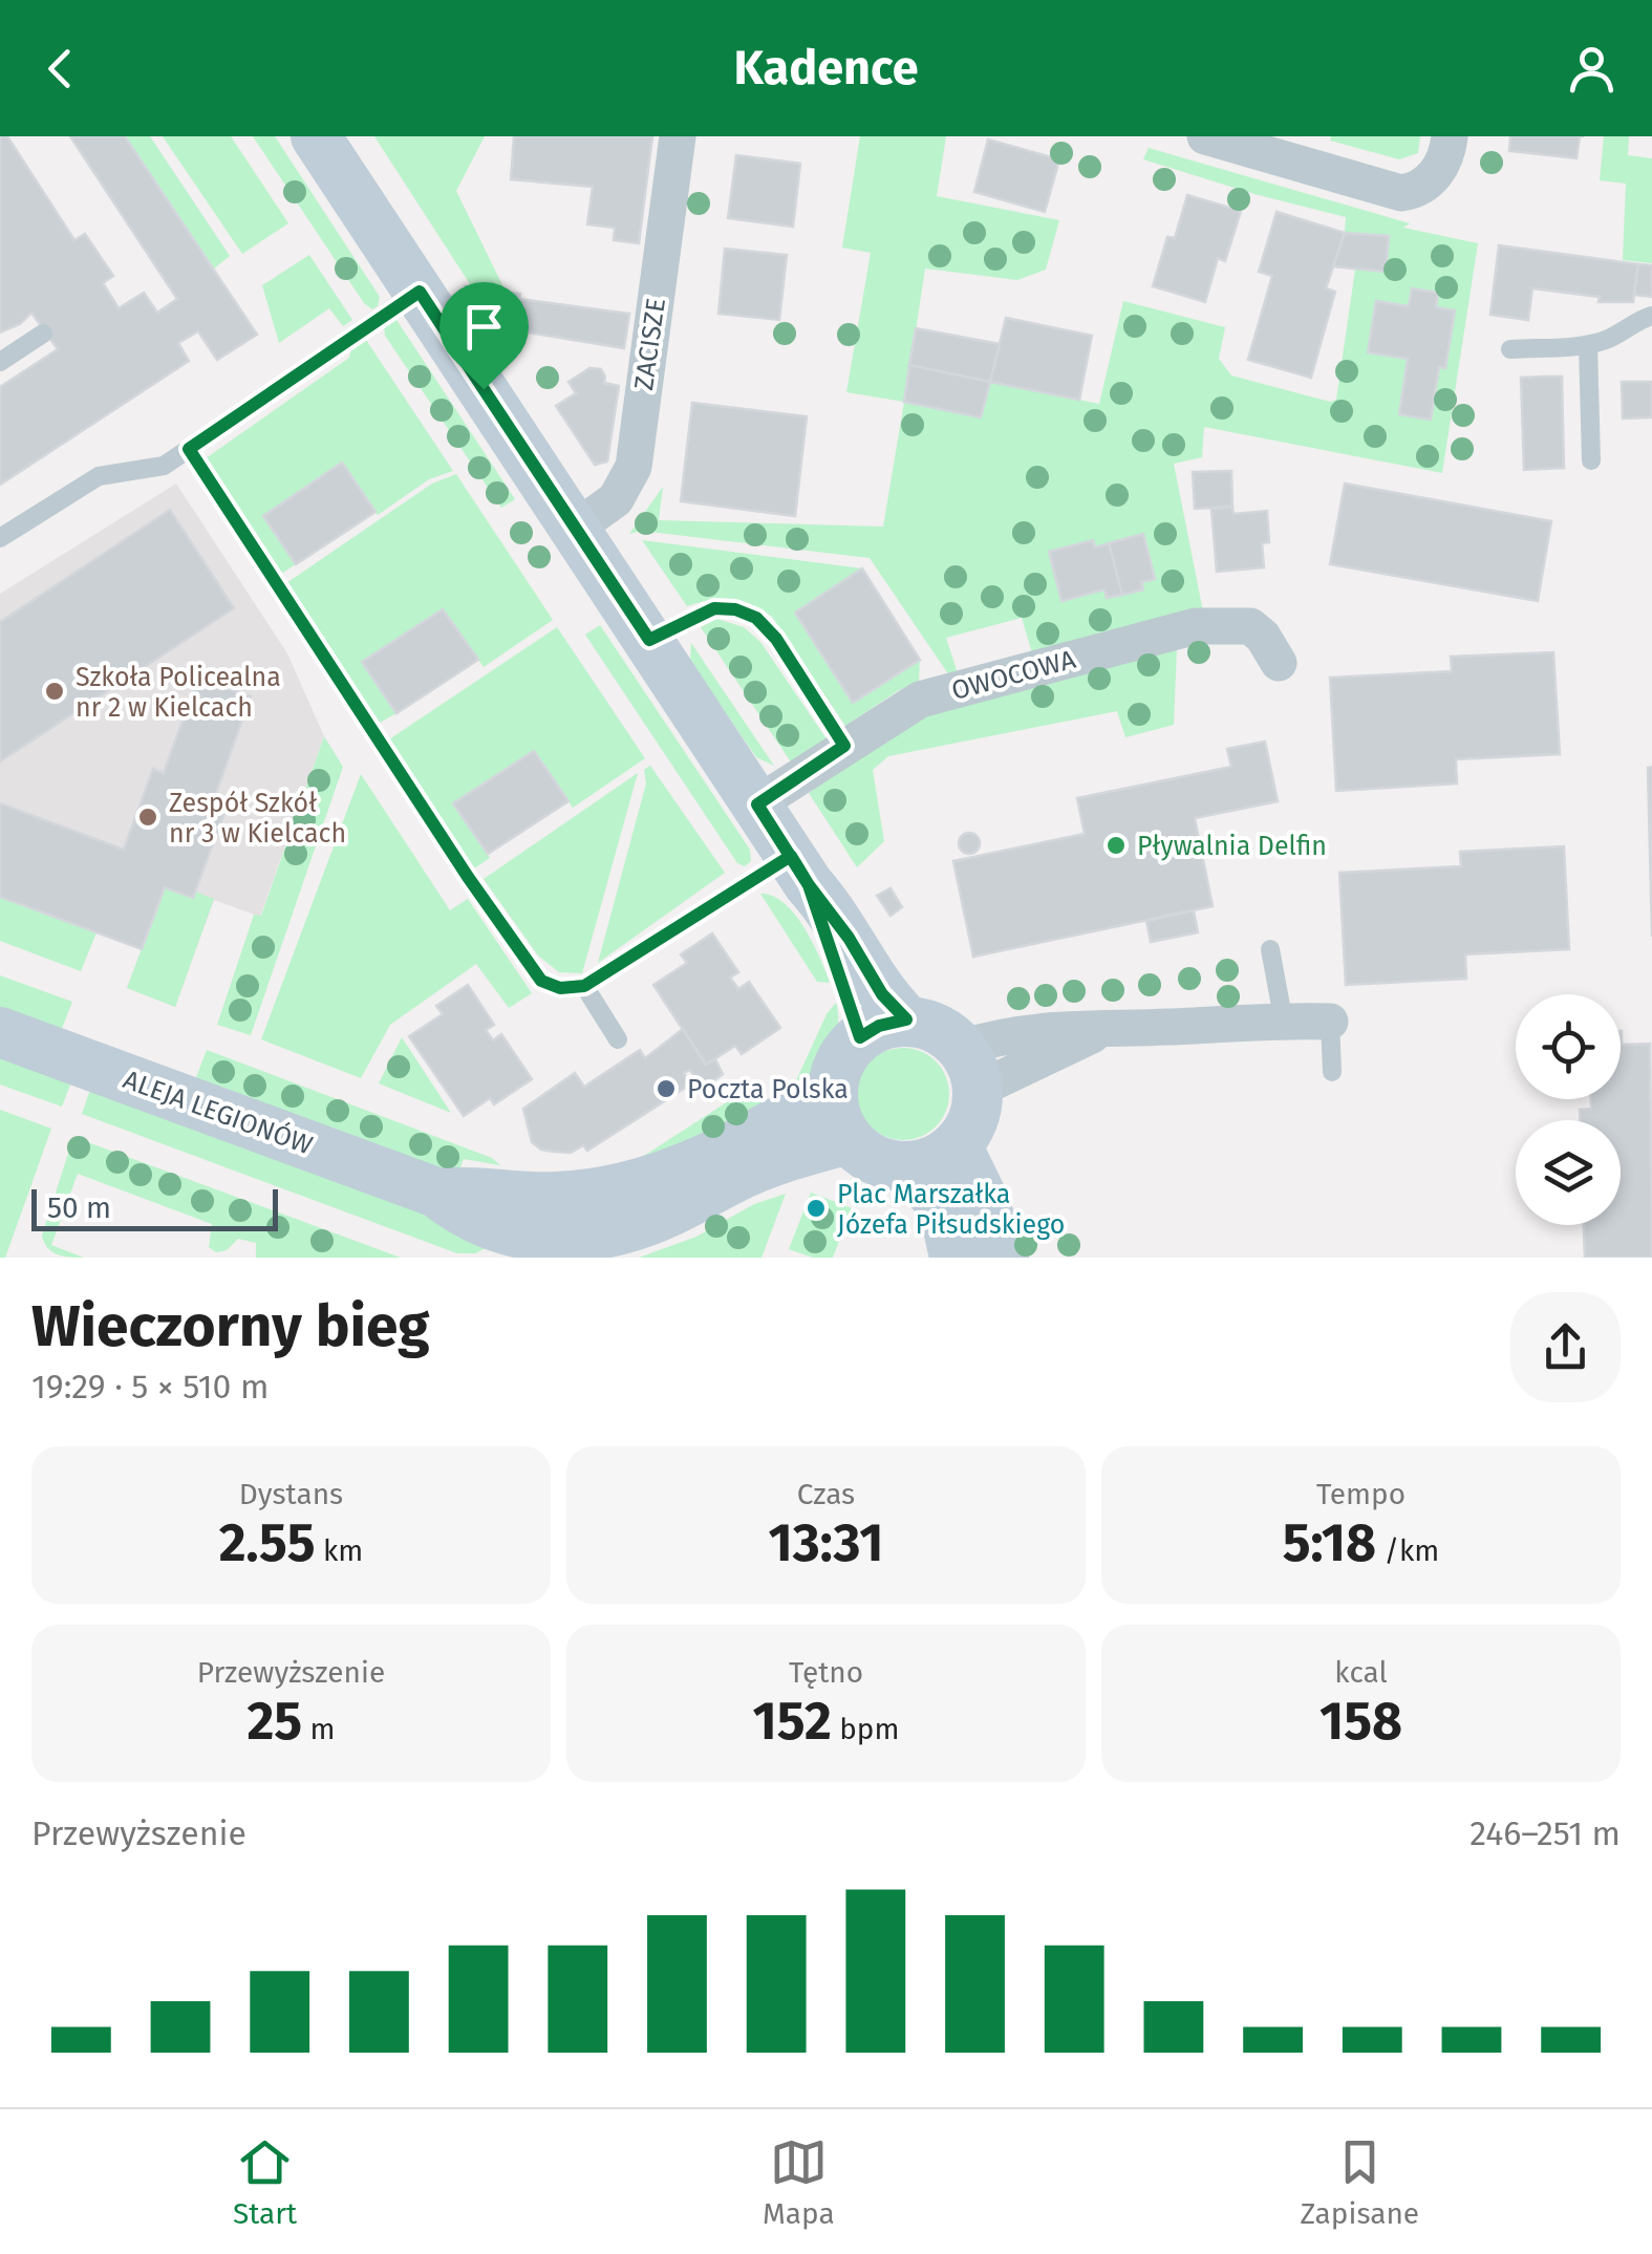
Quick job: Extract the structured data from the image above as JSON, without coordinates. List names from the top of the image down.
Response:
{
  "streets": {
    "street": ["ZACISZE", "OWOCOWA", "ALEJA LEGIONÓW"]
  },
  "places": [
    "Szkoła Policealna nr 2 w Kielcach",
    "Zespół Szkół nr 3 w Kielcach",
    "Pływalnia Delfin",
    "Poczta Polska",
    "Plac Marszałka Józefa Piłsudskiego"
  ],
  "scale_bar": "50 m",
  "page": {
    "header": "Kadence",
    "scale": "50 m",
    "heading": ["Wieczorny bieg", "19:29 · 5 × 510 m"],
    "stats": [
      ["Dystans", "2.55 km"],
      ["Czas", "13:31"],
      ["Tempo", "5:18 /km"],
      ["Przewyższenie", "25 m"],
      ["Tętno", "152 bpm"],
      ["kcal", "158"]
    ],
    "chart": ["Przewyższenie", "246–251 m"],
    "tabs": ["Start", "Mapa", "Zapisane"]
  }
}
